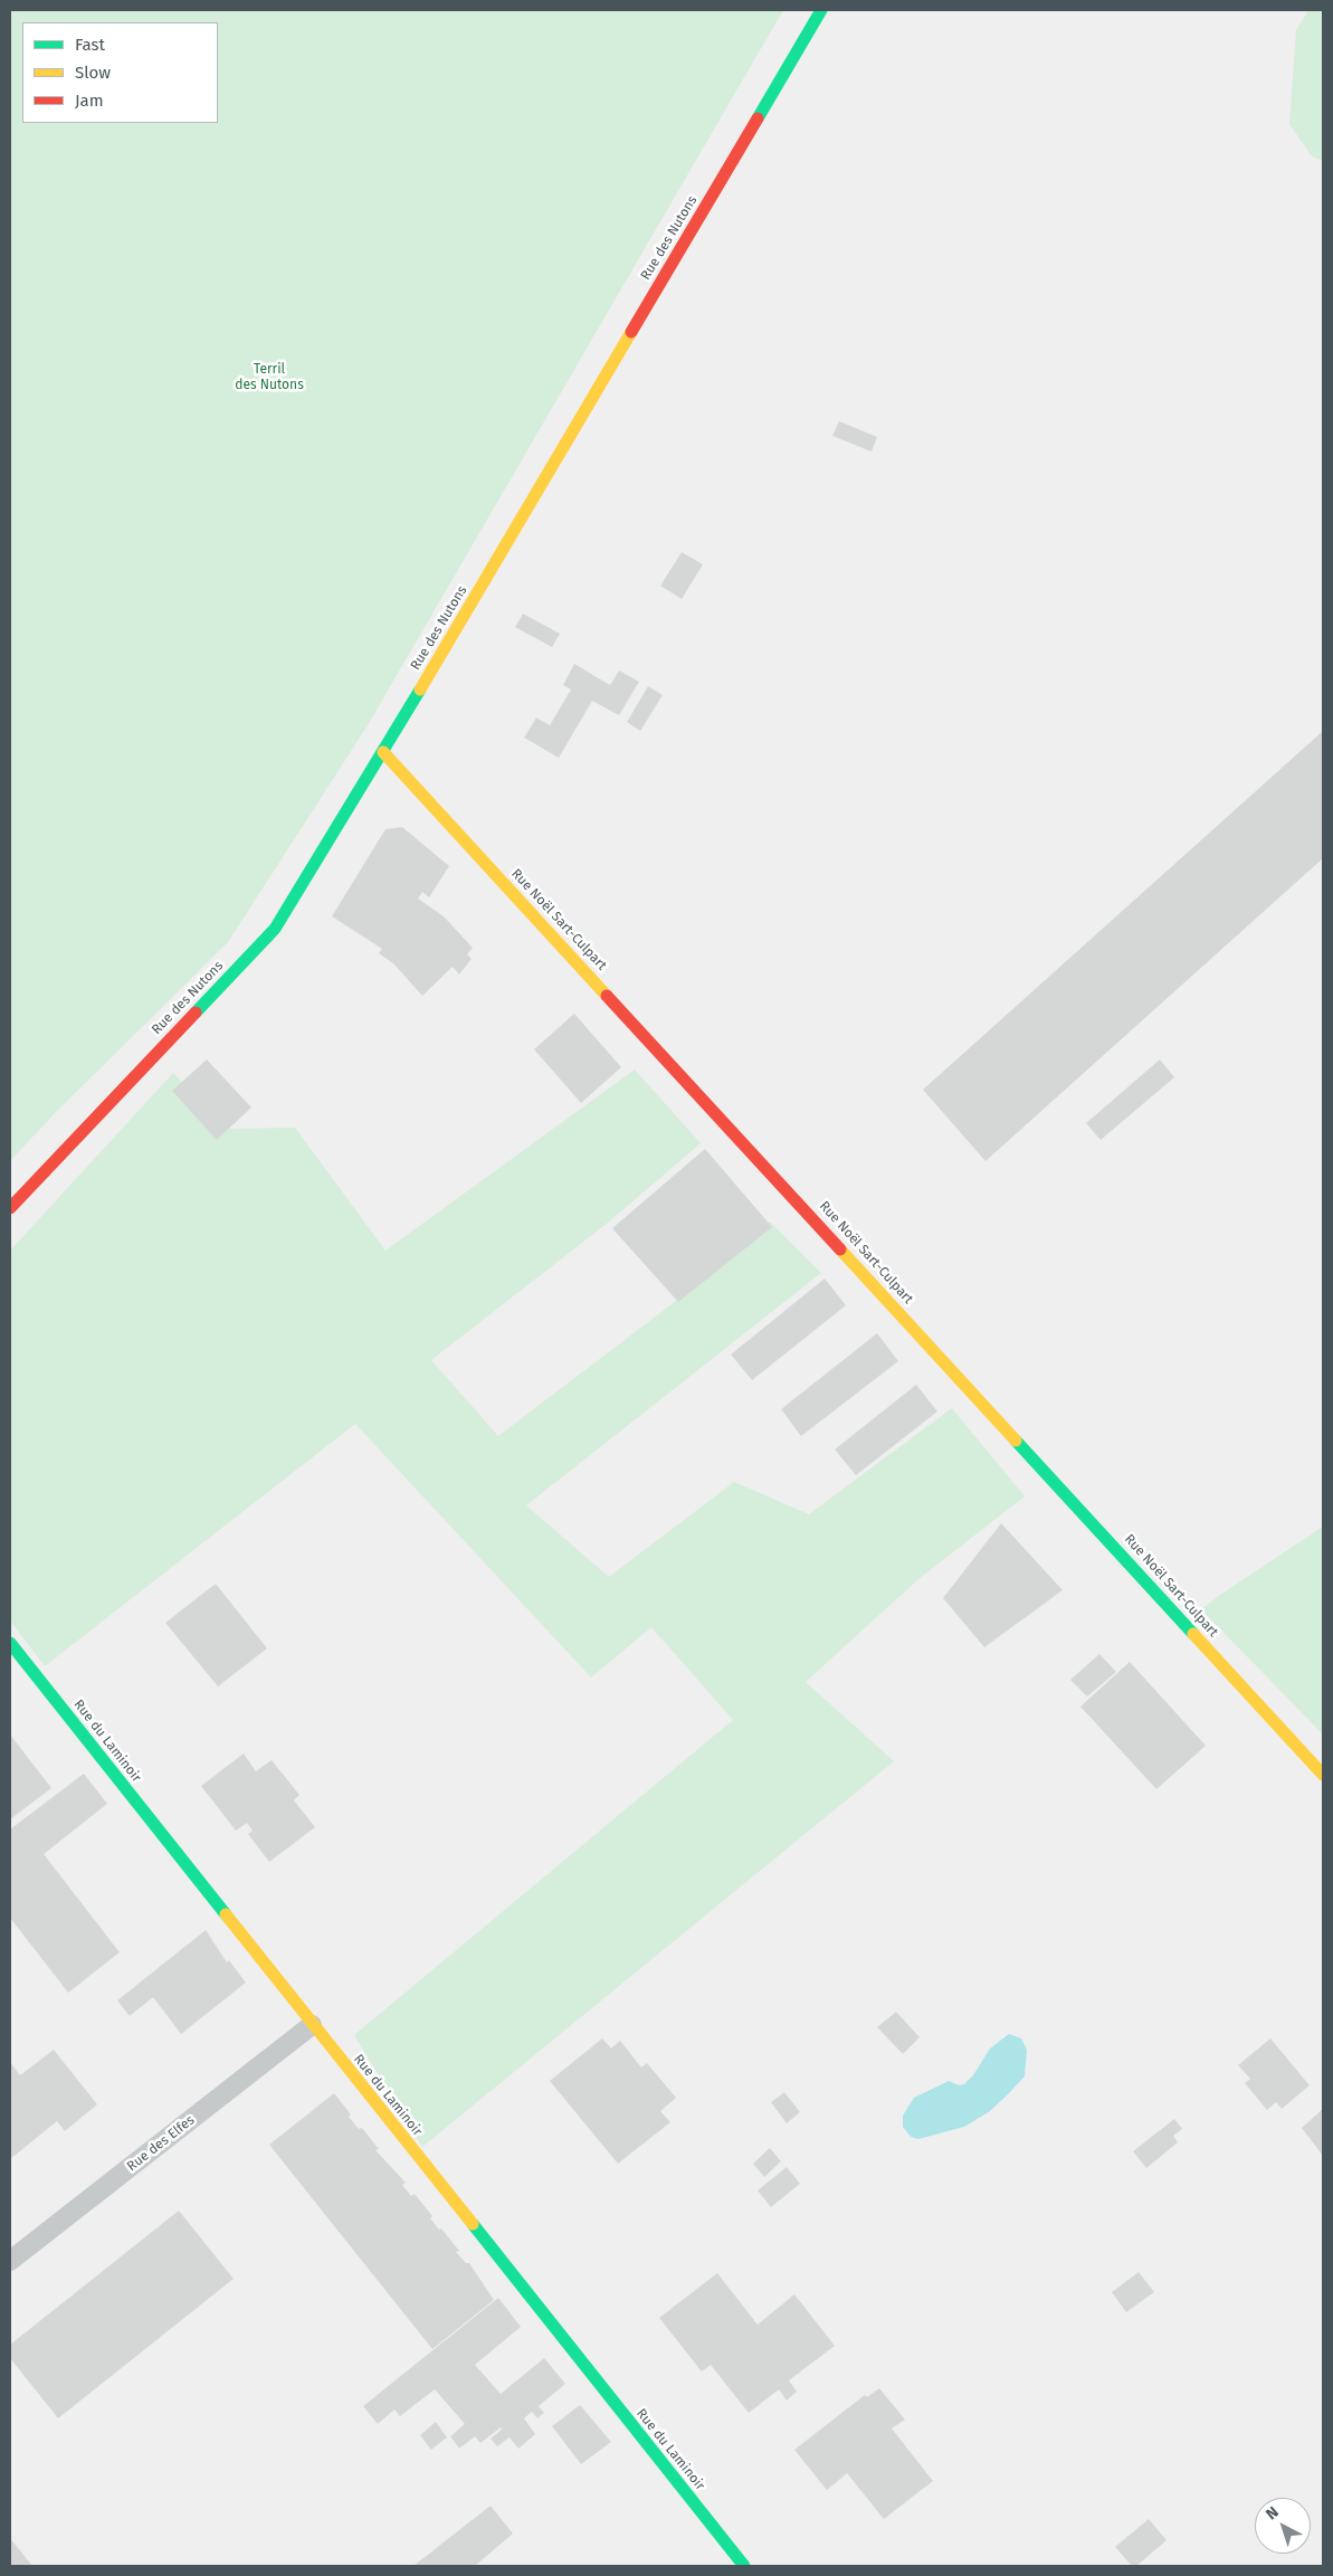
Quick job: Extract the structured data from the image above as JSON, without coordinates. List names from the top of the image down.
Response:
{
  "streets": {
    "street": ["Rue des Nutons", "Rue Noël Sart-Culpart", "Rue du Laminoir"],
    "lane": ["Rue des Elfes"]
  },
  "crossings": [
    ["Rue des Nutons", "Rue Noël Sart-Culpart"],
    ["Rue du Laminoir", "Rue des Elfes"]
  ],
  "parks": ["Terril des Nutons"],
  "legend": ["Fast", "Slow", "Jam"],
  "north": "top left"
}
